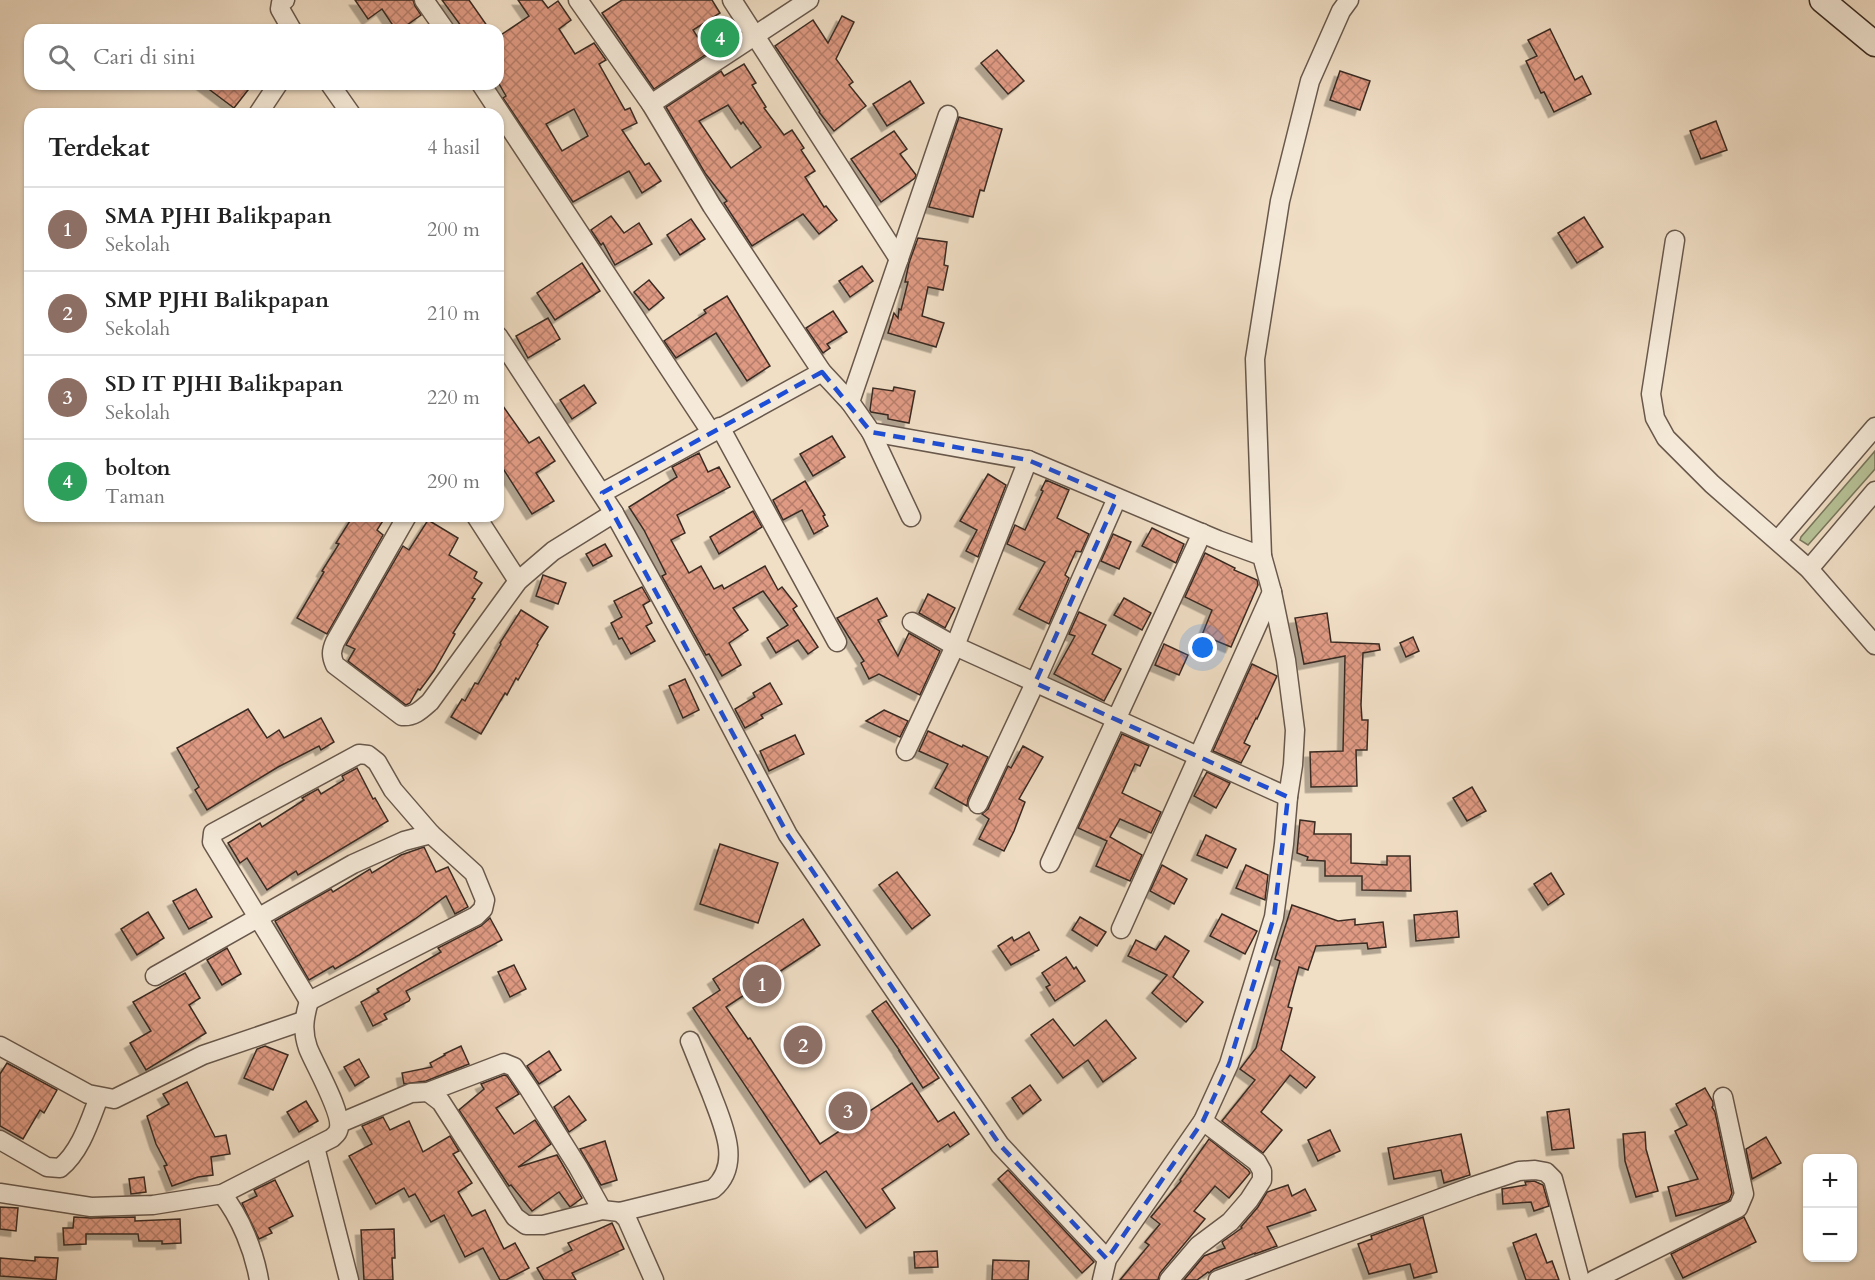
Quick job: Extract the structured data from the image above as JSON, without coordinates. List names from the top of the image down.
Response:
{
  "page": {
    "pins": [
      "4",
      "1",
      "2",
      "3"
    ],
    "search": "Cari di sini",
    "heading": ["Terdekat", "4 hasil"],
    "list": [
      {
        "mark": "1",
        "name": "SMA PJHI Balikpapan",
        "note": "Sekolah",
        "value": "200 m"
      },
      {
        "mark": "2",
        "name": "SMP PJHI Balikpapan",
        "note": "Sekolah",
        "value": "210 m"
      },
      {
        "mark": "3",
        "name": "SD IT PJHI Balikpapan",
        "note": "Sekolah",
        "value": "220 m"
      },
      {
        "mark": "4",
        "name": "bolton",
        "note": "Taman",
        "value": "290 m"
      }
    ],
    "map_buttons": ["+", "−"]
  }
}
